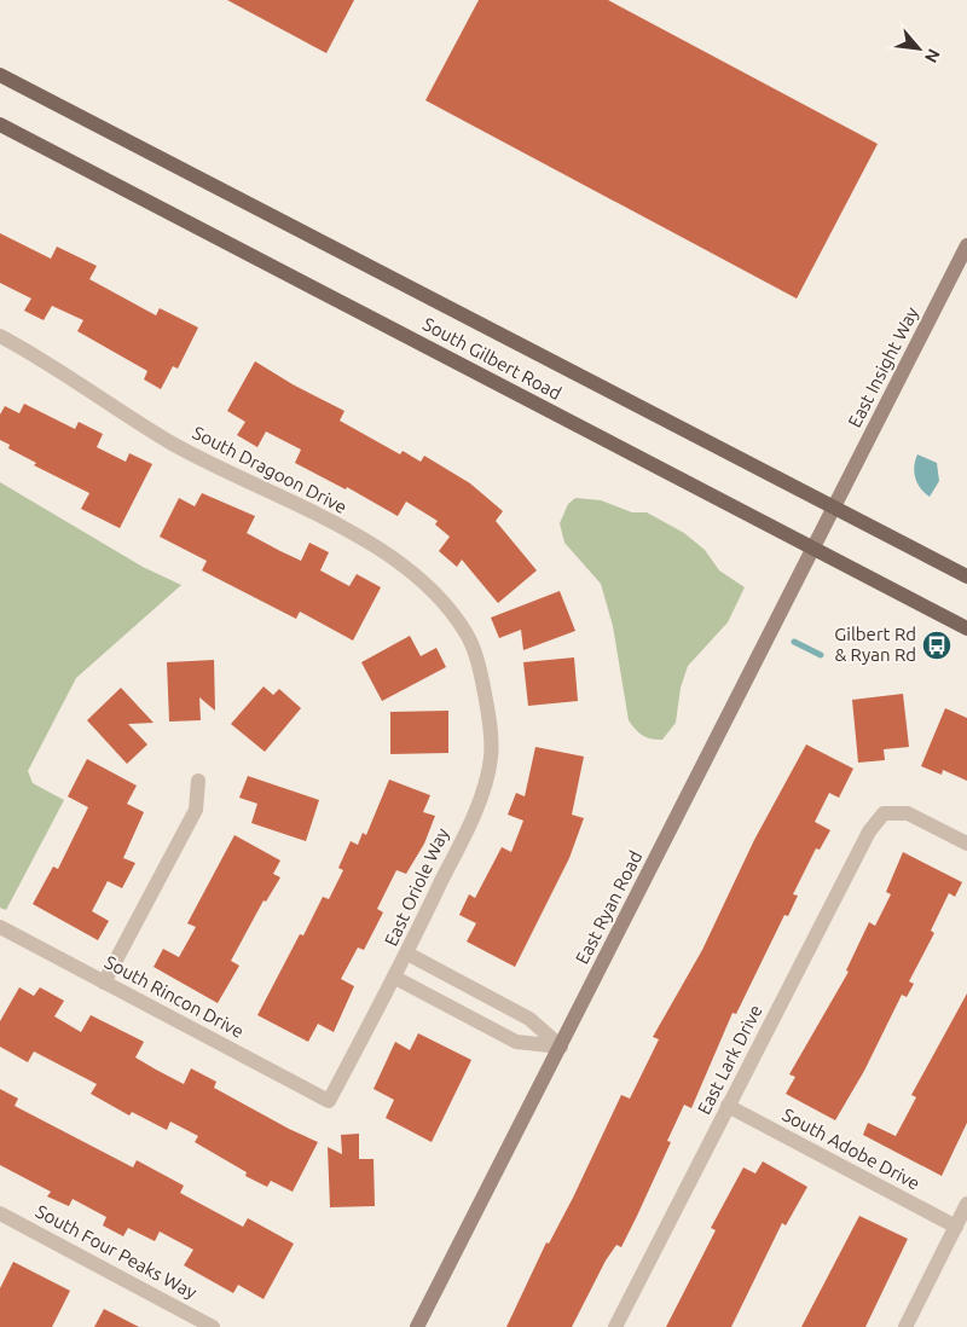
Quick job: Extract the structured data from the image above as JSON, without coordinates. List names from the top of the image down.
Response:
{
  "streets": {
    "main road": ["South Gilbert Road"],
    "street": [
      "East Insight Way",
      "South Dragoon Drive",
      "East Oriole Way",
      "East Ryan Road",
      "South Rincon Drive",
      "East Lark Drive",
      "South Adobe Drive",
      "South Four Peaks Way"
    ]
  },
  "crossings": [
    ["South Gilbert Road", "East Insight Way"],
    ["South Gilbert Road", "East Ryan Road"],
    ["East Insight Way", "East Ryan Road"],
    ["South Dragoon Drive", "East Oriole Way"],
    ["East Oriole Way", "South Rincon Drive"],
    ["East Lark Drive", "South Adobe Drive"]
  ],
  "places": {
    "bus stop": ["Gilbert Rd & Ryan Rd"]
  },
  "north": "bottom right"
}
